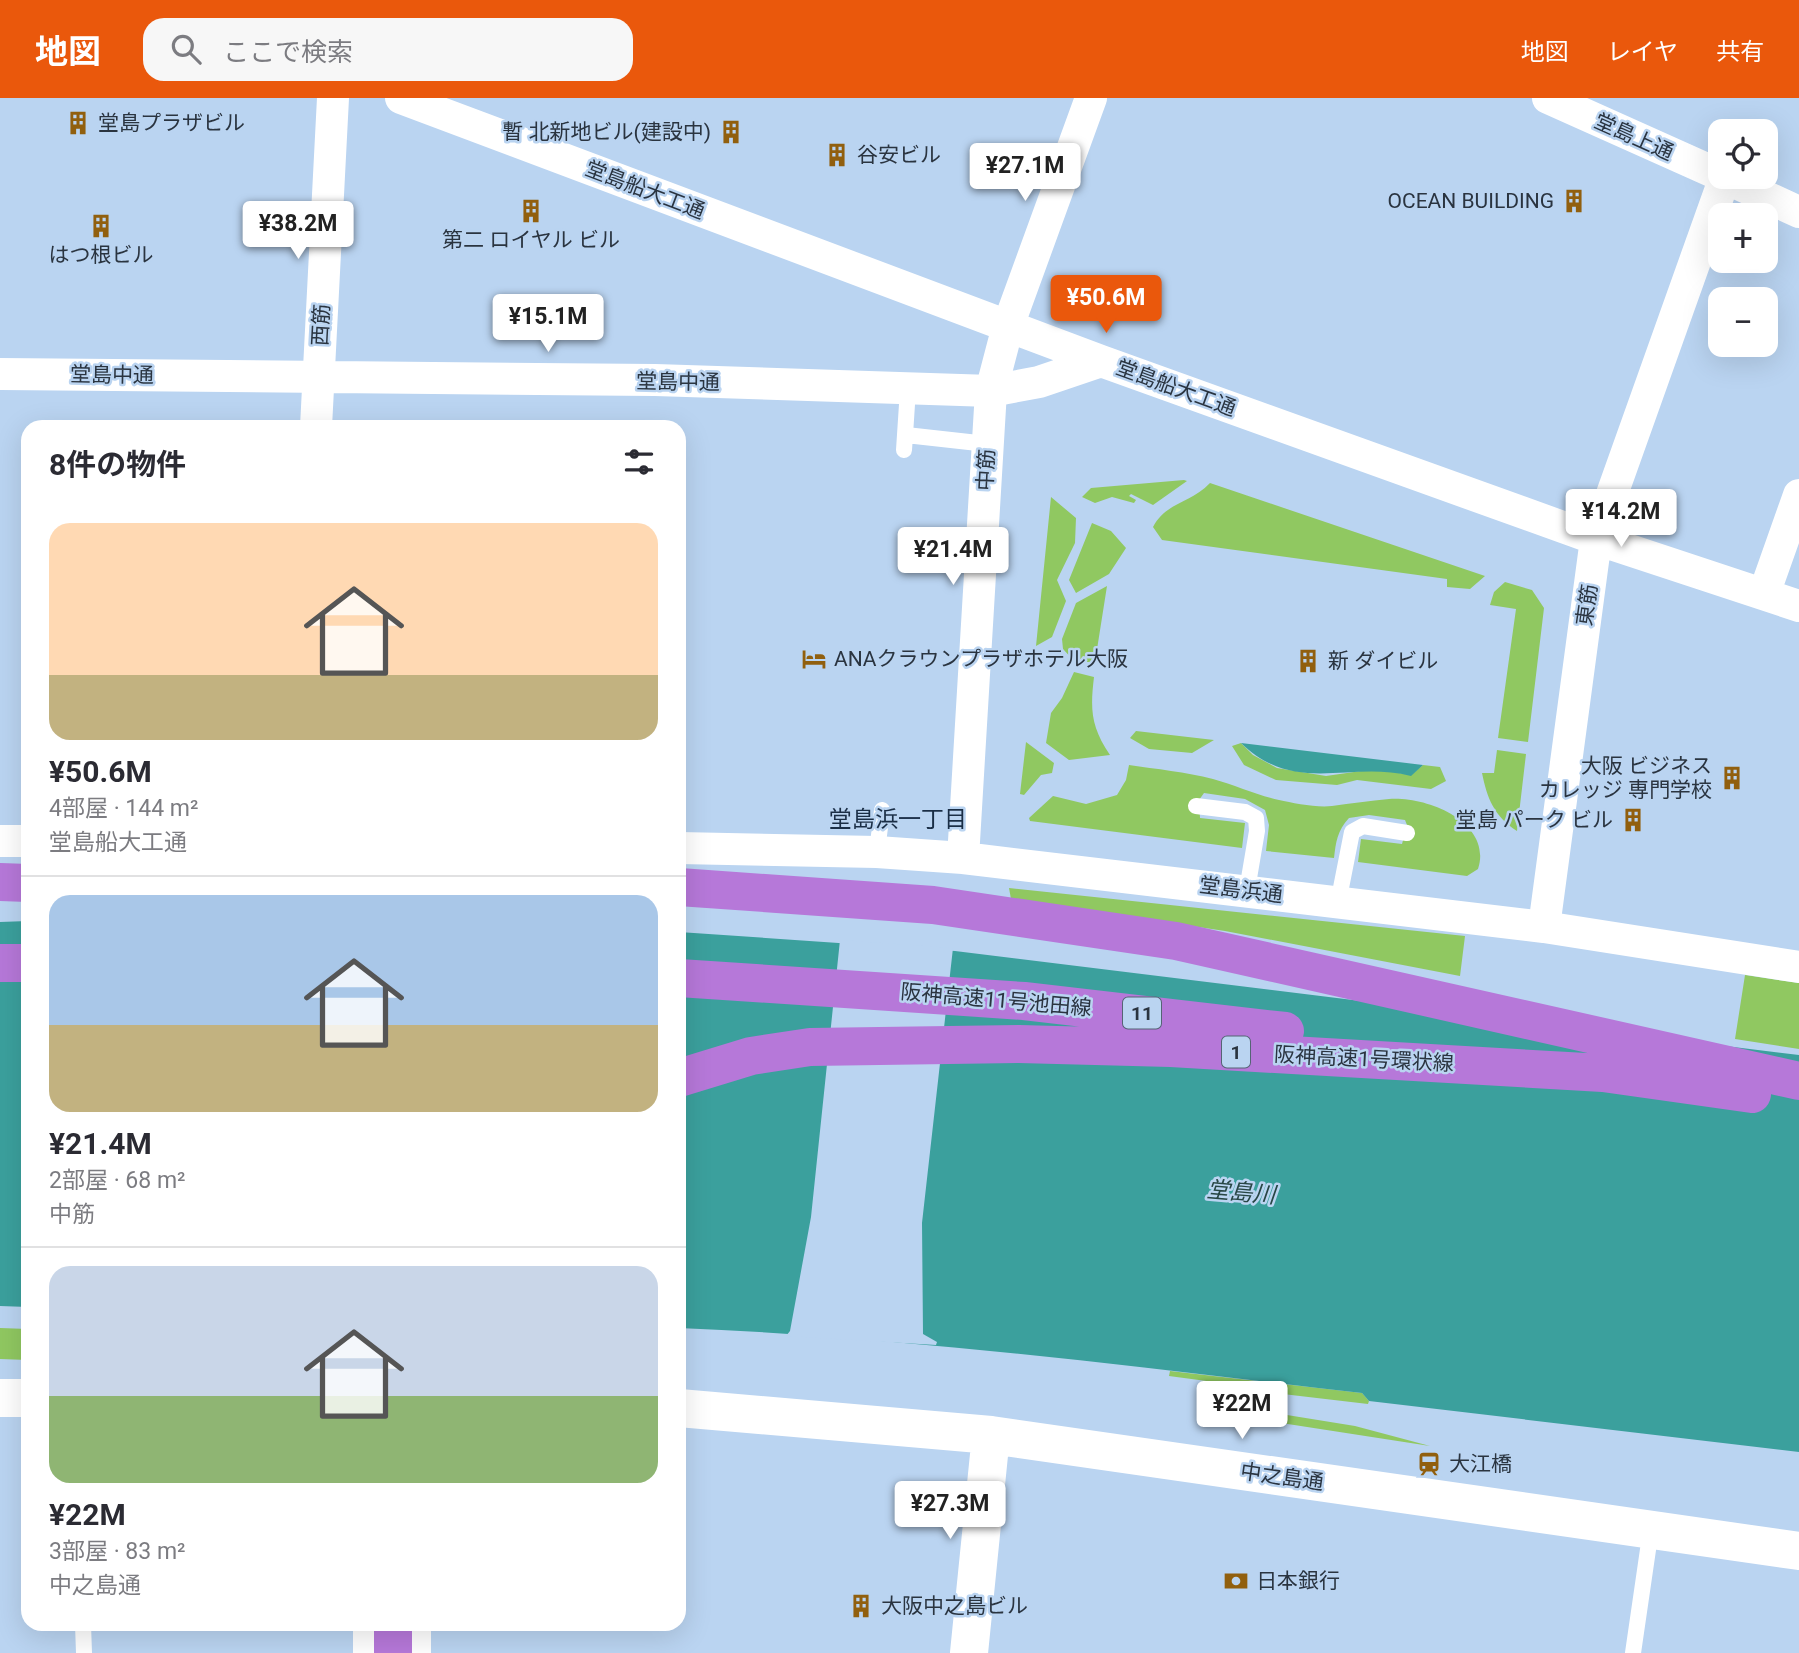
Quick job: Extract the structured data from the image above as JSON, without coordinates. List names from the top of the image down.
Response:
{
  "streets": {
    "highway": [
      "阪神高速11号池田線",
      "11",
      "1",
      "阪神高速1号環状線"
    ],
    "street": [
      "堂島上通",
      "堂島船大工通",
      "西筋",
      "堂島中通",
      "中筋",
      "東筋",
      "堂島浜通",
      "中之島通"
    ]
  },
  "crossings": [
    ["堂島船大工通", "堂島中通"],
    ["堂島船大工通", "中筋"],
    ["堂島船大工通", "東筋"],
    ["西筋", "堂島中通"],
    ["堂島中通", "中筋"],
    ["中筋", "堂島浜通"],
    ["東筋", "堂島浜通"],
    ["阪神高速11号池田線", "阪神高速1号環状線"]
  ],
  "districts": ["堂島浜一丁目"],
  "water": ["堂島川"],
  "places": {
    "building": [
      "堂島プラザビル",
      "暫 北新地ビル(建設中)",
      "谷安ビル",
      "OCEAN BUILDING",
      "第二 ロイヤル ビル",
      "はつ根ビル",
      "新 ダイビル",
      "大阪 ビジネス カレッジ 専門学校",
      "堂島 パーク ビル",
      "大阪中之島ビル"
    ],
    "hotel": ["ANAクラウンプラザホテル大阪"],
    "station": ["大江橋"],
    "bank": ["日本銀行"]
  },
  "page": {
    "header": "地図",
    "search": "ここで検索",
    "nav": ["地図", "レイヤ", "共有"],
    "map_buttons": ["+", "−"],
    "price": [
      "¥27.1M",
      "¥38.2M",
      "¥50.6M",
      "¥15.1M",
      "¥14.2M",
      "¥21.4M",
      "¥22M",
      "¥27.3M"
    ],
    "heading": "8件の物件",
    "list": [
      {
        "name": "¥50.6M",
        "note": "4部屋 · 144 m² · 堂島船大工通"
      },
      {
        "name": "¥21.4M",
        "note": "2部屋 · 68 m² · 中筋"
      },
      {
        "name": "¥22M",
        "note": "3部屋 · 83 m² · 中之島通"
      }
    ]
  }
}
